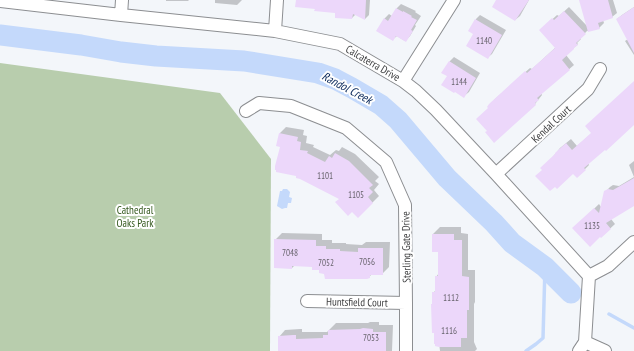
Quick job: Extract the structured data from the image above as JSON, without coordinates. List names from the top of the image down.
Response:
{
  "streets": {
    "street": [
      "Calcaterra Drive",
      "Kendal Court",
      "Sterling Gate Drive",
      "Huntsfield Court"
    ]
  },
  "crossings": [
    ["Calcaterra Drive", "Kendal Court"],
    ["Sterling Gate Drive", "Huntsfield Court"]
  ],
  "water": ["Randol Creek"],
  "parks": ["Cathedral Oaks Park"],
  "house_numbers": [
    "1140",
    "1144",
    "1101",
    "1105",
    "1135",
    "7048",
    "7056",
    "7052",
    "1112",
    "1116",
    "7053"
  ]
}
